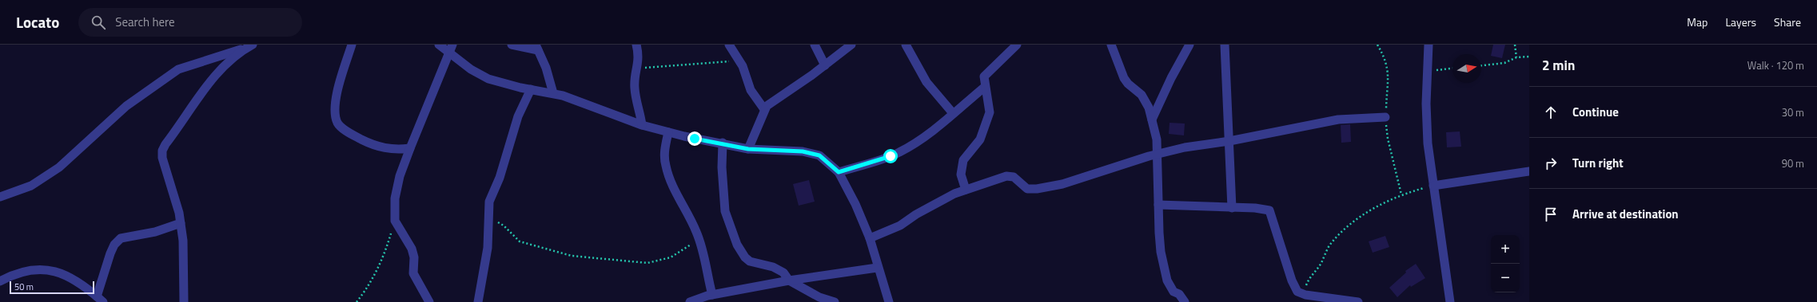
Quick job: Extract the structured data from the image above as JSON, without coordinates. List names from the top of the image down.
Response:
{
  "scale_bar": "50 m",
  "north": "right",
  "page": {
    "header": "Locato",
    "search": "Search here",
    "nav": ["Map", "Layers", "Share"],
    "heading": ["2 min", "Walk · 120 m"],
    "list": [
      ["Continue", "30 m"],
      ["Turn right", "90 m"],
      "Arrive at destination"
    ],
    "map_buttons": ["+", "−"],
    "scale": "50 m"
  }
}
